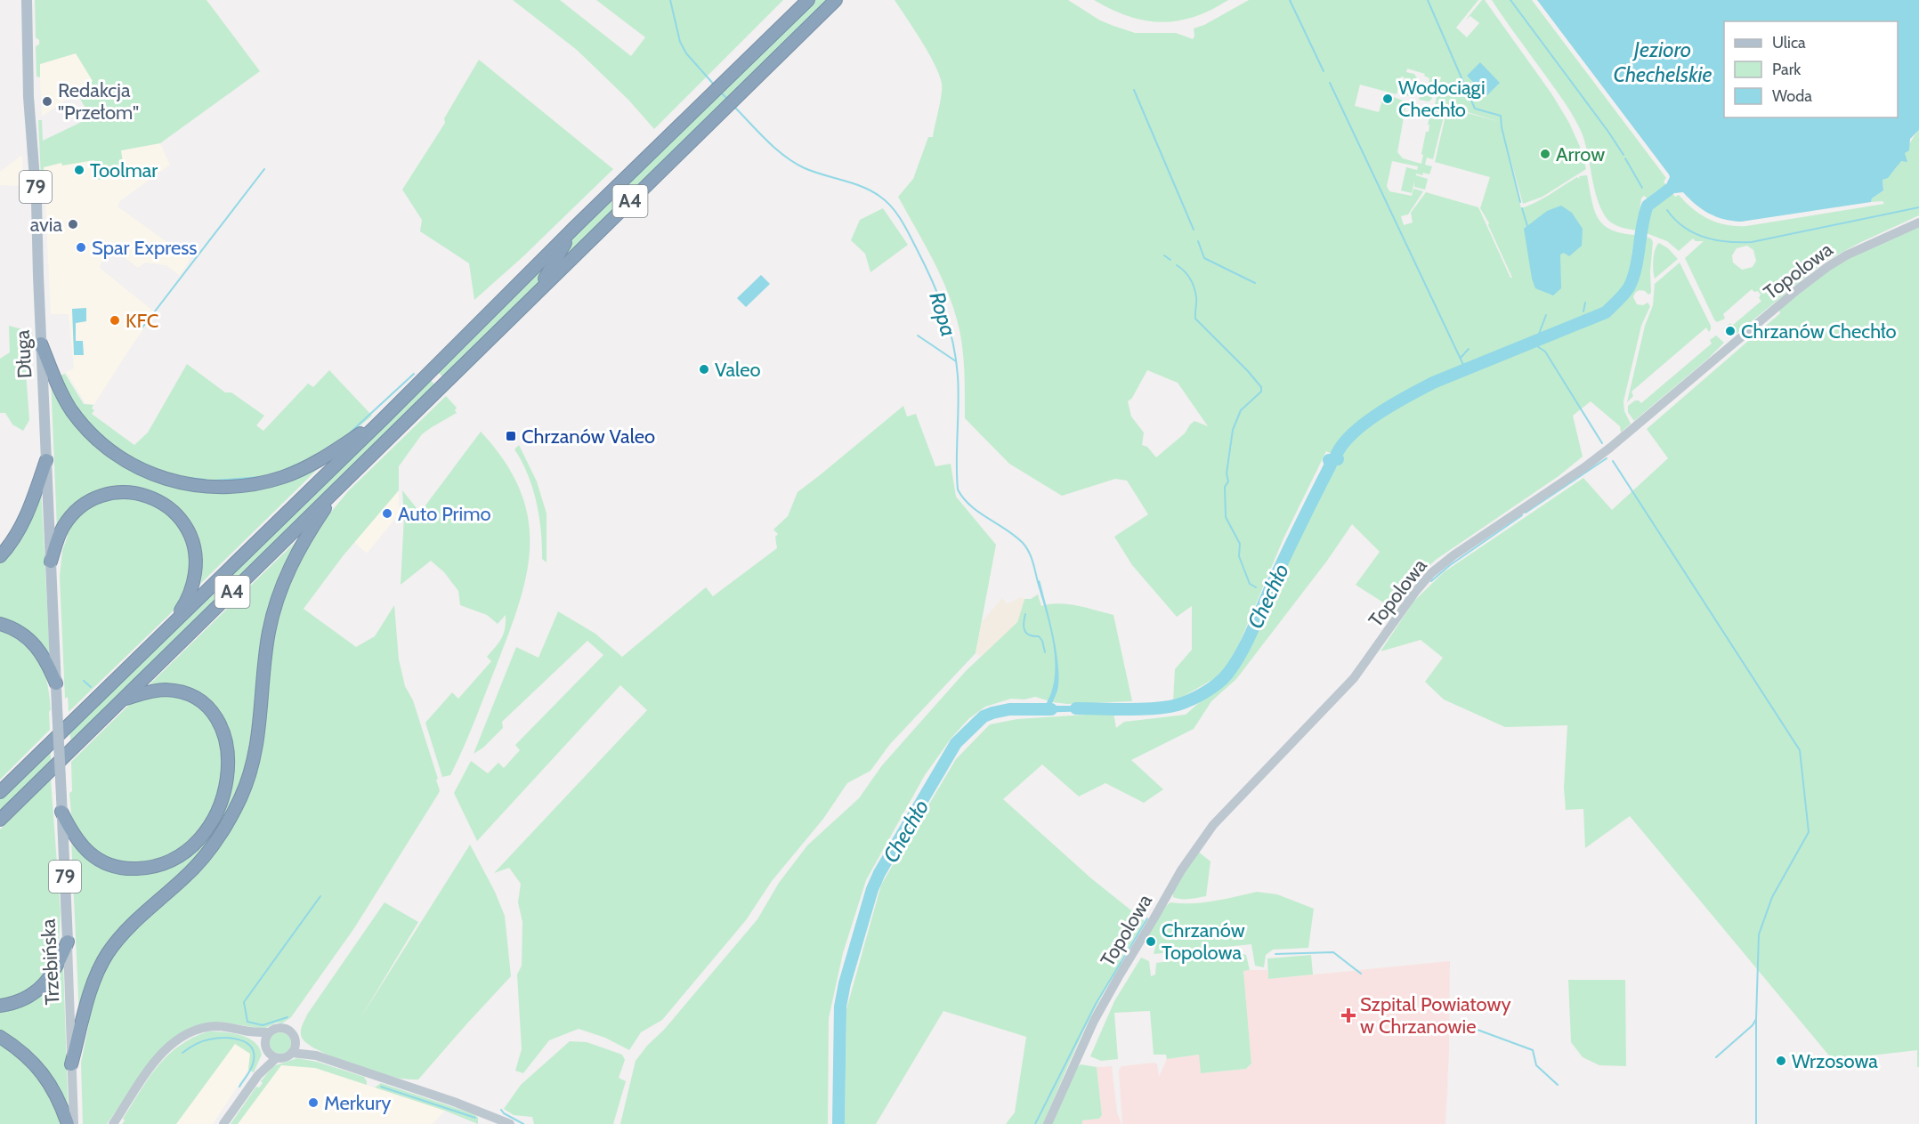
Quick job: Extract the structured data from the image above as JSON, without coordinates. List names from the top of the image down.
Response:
{
  "streets": {
    "highway": ["A4"],
    "main road": ["79", "Długa", "Trzebińska"],
    "street": ["Topolowa"]
  },
  "crossings": [
    ["Długa", "Trzebińska"]
  ],
  "water": ["Jezioro Chechelskie", "Ropa", "Chechło"],
  "places": {
    "other": [
      "Wodociągi Chechło",
      "Redakcja \"Przełom\"",
      "Arrow",
      "Toolmar",
      "avia",
      "Spar Express",
      "KFC",
      "Chrzanów Chechło",
      "Valeo",
      "Auto Primo",
      "Chrzanów Topolowa",
      "Wrzosowa",
      "Merkury"
    ],
    "transit": ["Chrzanów Valeo"],
    "health": ["Szpital Powiatowy w Chrzanowie"]
  },
  "legend": ["Ulica", "Park", "Woda"]
}
